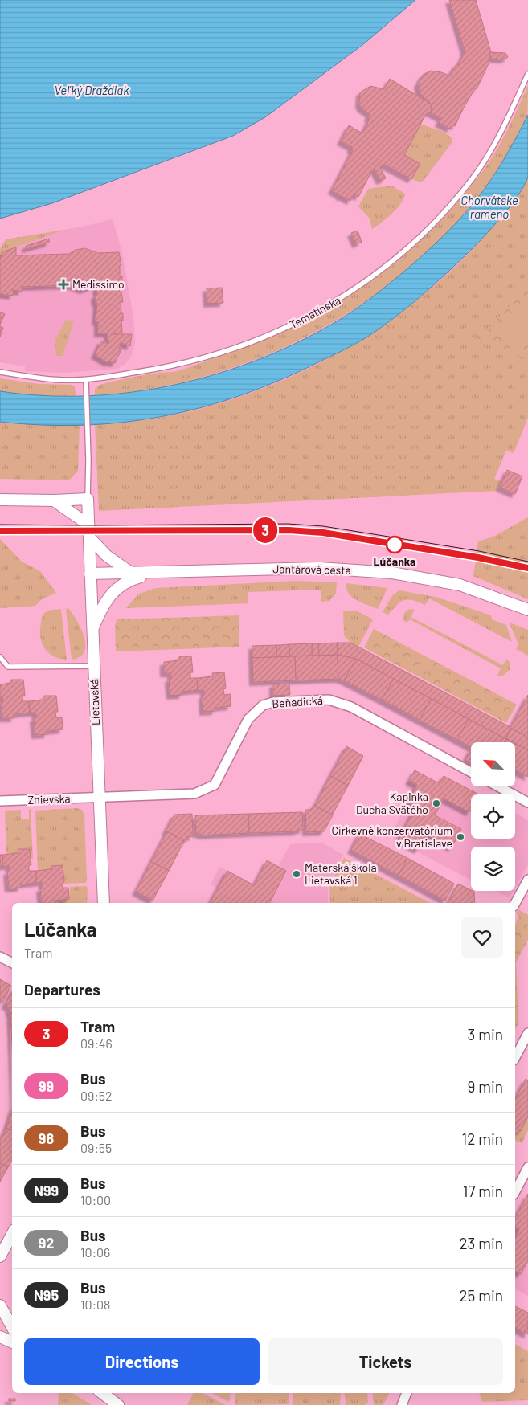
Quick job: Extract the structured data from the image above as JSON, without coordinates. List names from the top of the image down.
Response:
{
  "streets": {
    "street": [
      "Jantárová cesta",
      "Lietavská",
      "Beňadická",
      "Znievska"
    ],
    "lane": ["Tematínska"]
  },
  "crossings": [
    ["Jantárová cesta", "Lietavská"],
    ["Lietavská", "Beňadická"],
    ["Lietavská", "Znievska"],
    ["Beňadická", "Znievska"]
  ],
  "water": ["Veľký Draždiak", "Chorvátske rameno"],
  "places": {
    "health": ["Medissimo"],
    "other": [
      "Lúčanka",
      "Kaplnka Ducha Svätého",
      "Cirkevné konzervatórium v Bratislave",
      "Materská škola Lietavská 1"
    ]
  },
  "lines": ["tram line 3"],
  "north": "top left",
  "page": {
    "on_map": "3",
    "heading": [
      ["Lúčanka", "Tram"],
      "Departures"
    ],
    "list": [
      {
        "mark": "3",
        "name": "Tram",
        "note": "09:46",
        "value": "3 min"
      },
      {
        "mark": "99",
        "name": "Bus",
        "note": "09:52",
        "value": "9 min"
      },
      {
        "mark": "98",
        "name": "Bus",
        "note": "09:55",
        "value": "12 min"
      },
      {
        "mark": "N99",
        "name": "Bus",
        "note": "10:00",
        "value": "17 min"
      },
      {
        "mark": "92",
        "name": "Bus",
        "note": "10:06",
        "value": "23 min"
      },
      {
        "mark": "N95",
        "name": "Bus",
        "note": "10:08",
        "value": "25 min"
      }
    ],
    "buttons": ["Directions", "Tickets"]
  }
}
